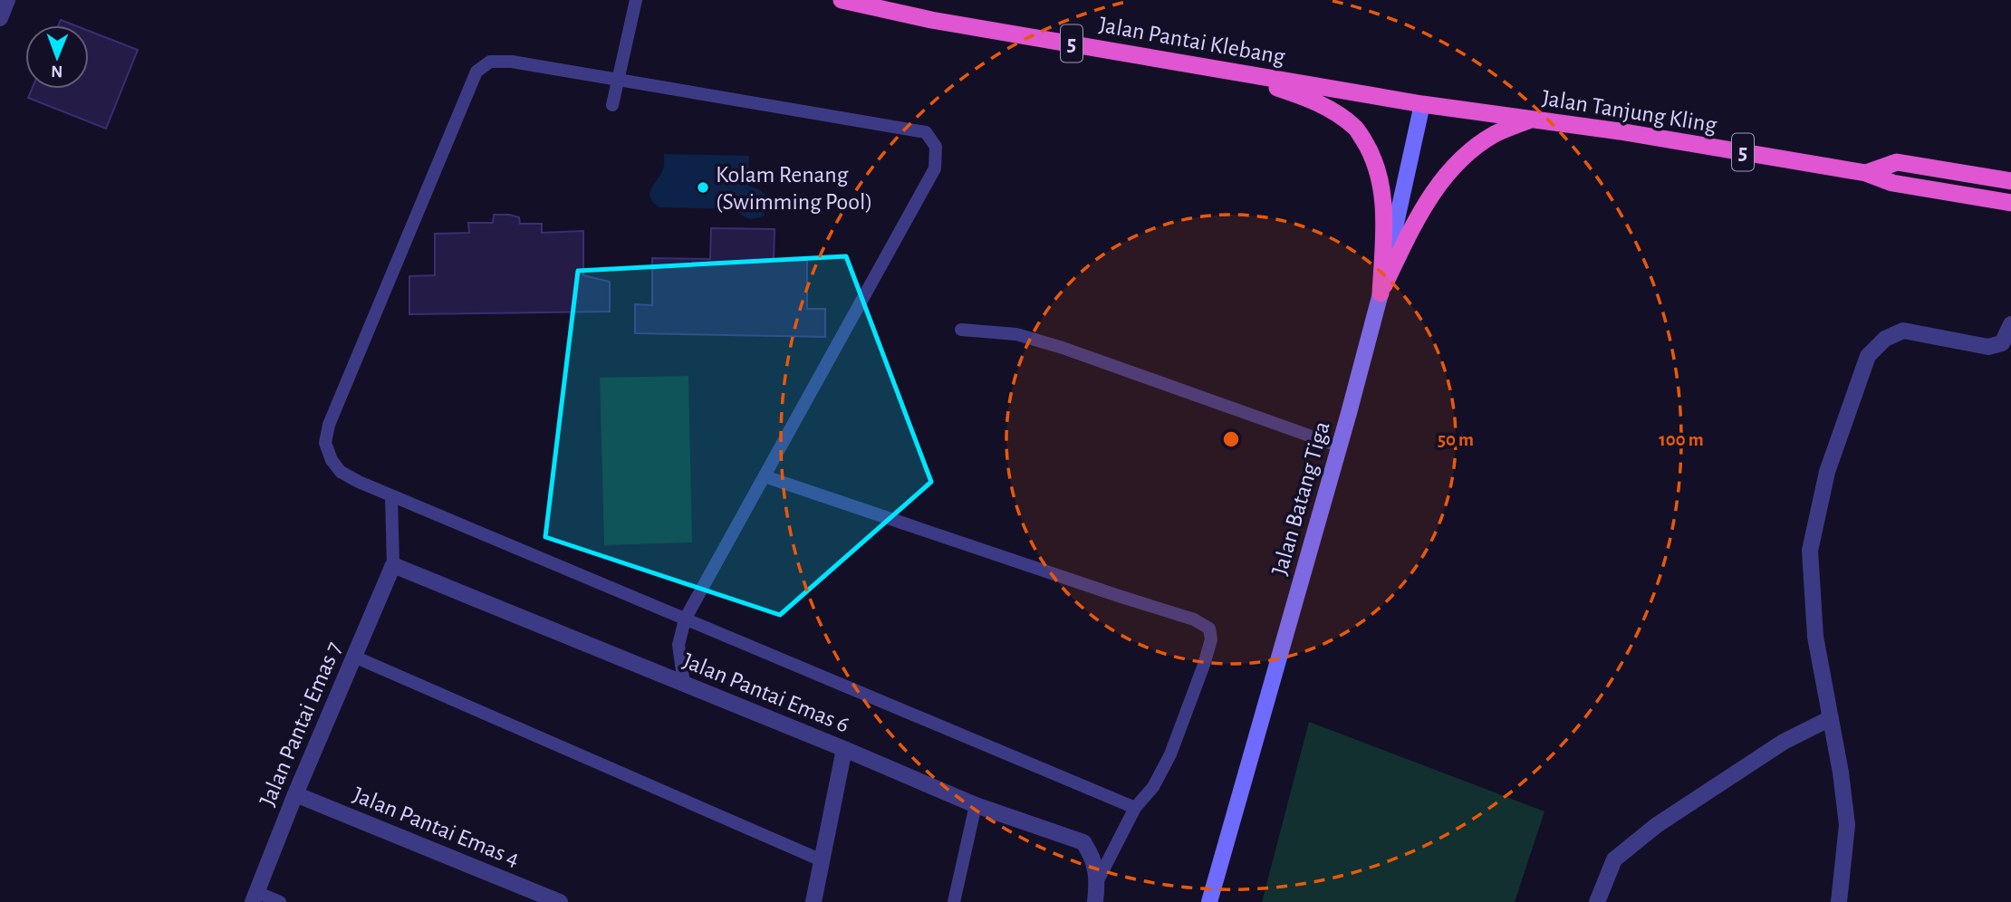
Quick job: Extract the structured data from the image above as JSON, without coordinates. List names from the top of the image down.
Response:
{
  "streets": {
    "highway": ["Jalan Pantai Klebang", "5", "Jalan Tanjung Kling"],
    "main road": ["Jalan Batang Tiga"],
    "street": ["Jalan Pantai Emas 6", "Jalan Pantai Emas 7", "Jalan Pantai Emas 4"]
  },
  "crossings": [
    ["Jalan Pantai Klebang", "Jalan Tanjung Kling"],
    ["Jalan Pantai Klebang", "Jalan Batang Tiga"],
    ["Jalan Tanjung Kling", "Jalan Batang Tiga"],
    ["Jalan Pantai Emas 6", "Jalan Pantai Emas 7"],
    ["Jalan Pantai Emas 7", "Jalan Pantai Emas 4"]
  ],
  "places": ["Kolam Renang (Swimming Pool)"],
  "north": "bottom",
  "rings": ["50 m", "100 m"]
}
